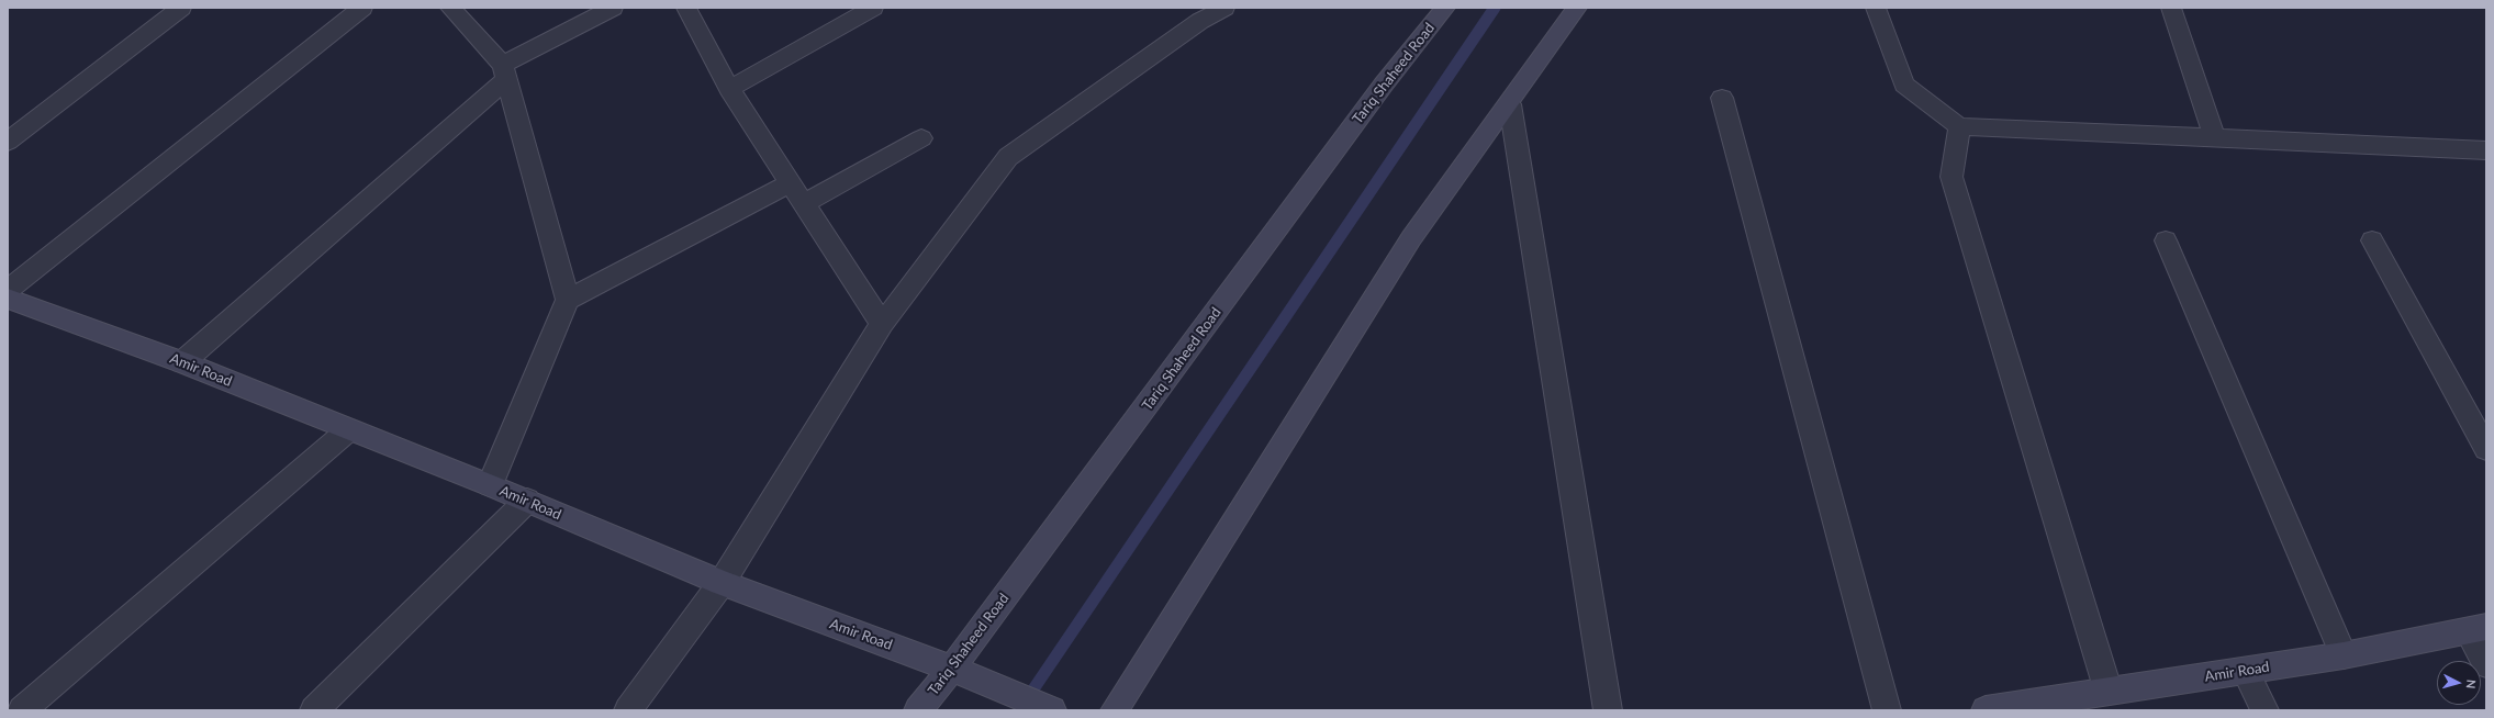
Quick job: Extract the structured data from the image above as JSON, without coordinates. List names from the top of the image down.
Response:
{
  "streets": {
    "main road": ["Tariq Shaheed Road", "Amir Road"]
  },
  "crossings": [
    ["Tariq Shaheed Road", "Amir Road"]
  ],
  "north": "right"
}
